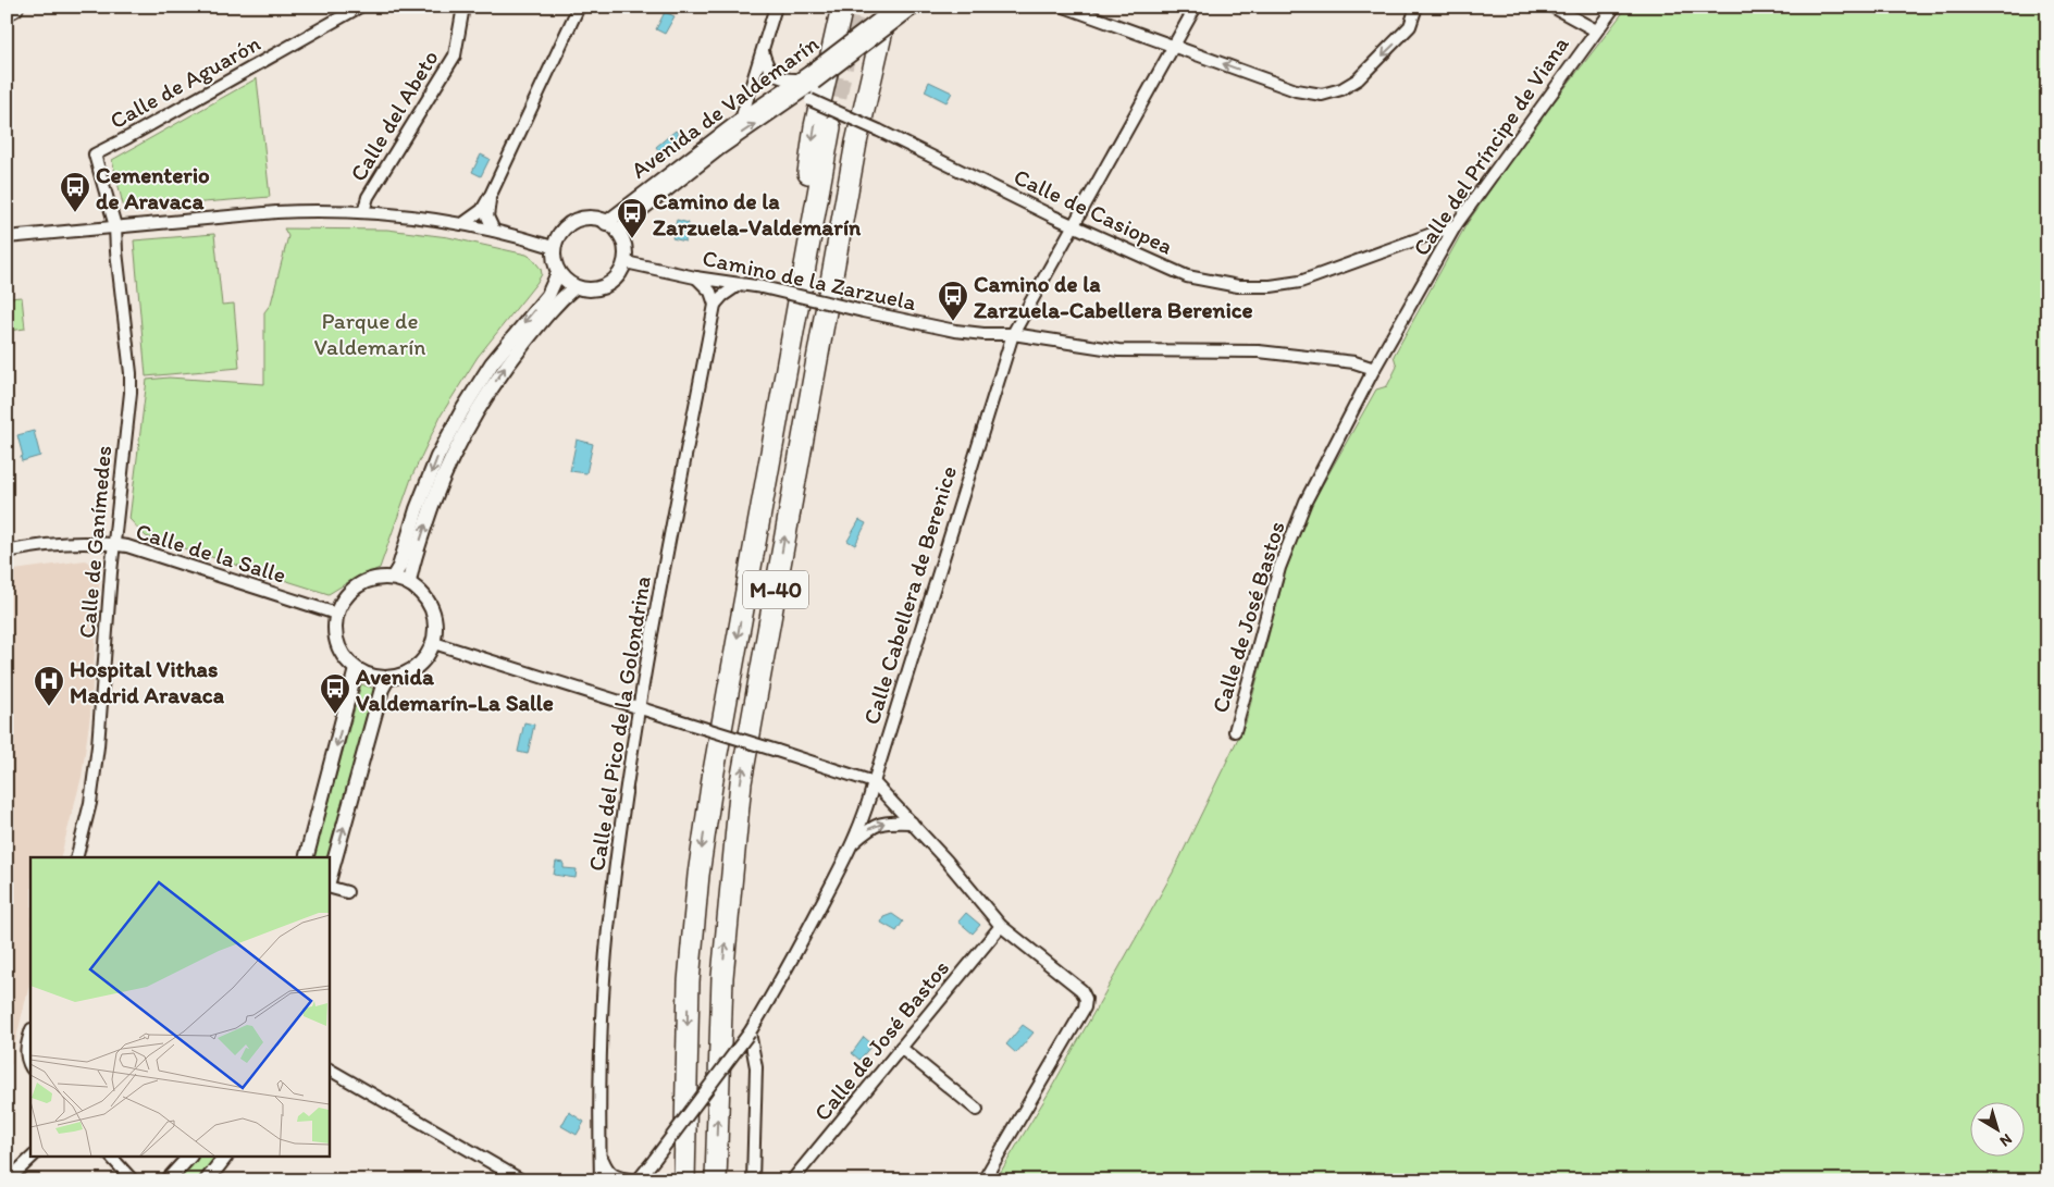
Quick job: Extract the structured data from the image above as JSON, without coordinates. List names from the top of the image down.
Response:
{
  "streets": {
    "highway": ["M-40"],
    "street": [
      "Calle de Aguarón",
      "Avenida de Valdemarín",
      "Calle del Abeto",
      "Calle del Príncipe de Viana",
      "Calle de Casiopea",
      "Camino de la Zarzuela",
      "Calle de Ganímedes",
      "Calle de la Salle",
      "Calle Cabellera de Berenice",
      "Calle de José Bastos",
      "Calle del Pico de la Golondrina"
    ]
  },
  "crossings": [
    ["Calle de Aguarón", "Calle de Ganímedes"],
    ["Avenida de Valdemarín", "Calle de Casiopea"],
    ["Avenida de Valdemarín", "Camino de la Zarzuela"],
    ["Calle del Príncipe de Viana", "Calle de Casiopea"],
    ["Calle del Príncipe de Viana", "Camino de la Zarzuela"],
    ["Calle del Príncipe de Viana", "Calle de José Bastos"],
    ["Calle de Casiopea", "Calle Cabellera de Berenice"],
    ["Camino de la Zarzuela", "Calle Cabellera de Berenice"],
    ["Camino de la Zarzuela", "Calle de José Bastos"],
    ["Calle de Ganímedes", "Calle de la Salle"]
  ],
  "parks": ["Parque de Valdemarín"],
  "places": {
    "bus stop": [
      "Cementerio de Aravaca",
      "Camino de la Zarzuela-Valdemarín",
      "Camino de la Zarzuela-Cabellera Berenice",
      "Avenida Valdemarín-La Salle"
    ],
    "hospital": ["Hospital Vithas Madrid Aravaca"]
  },
  "north": "bottom right"
}
